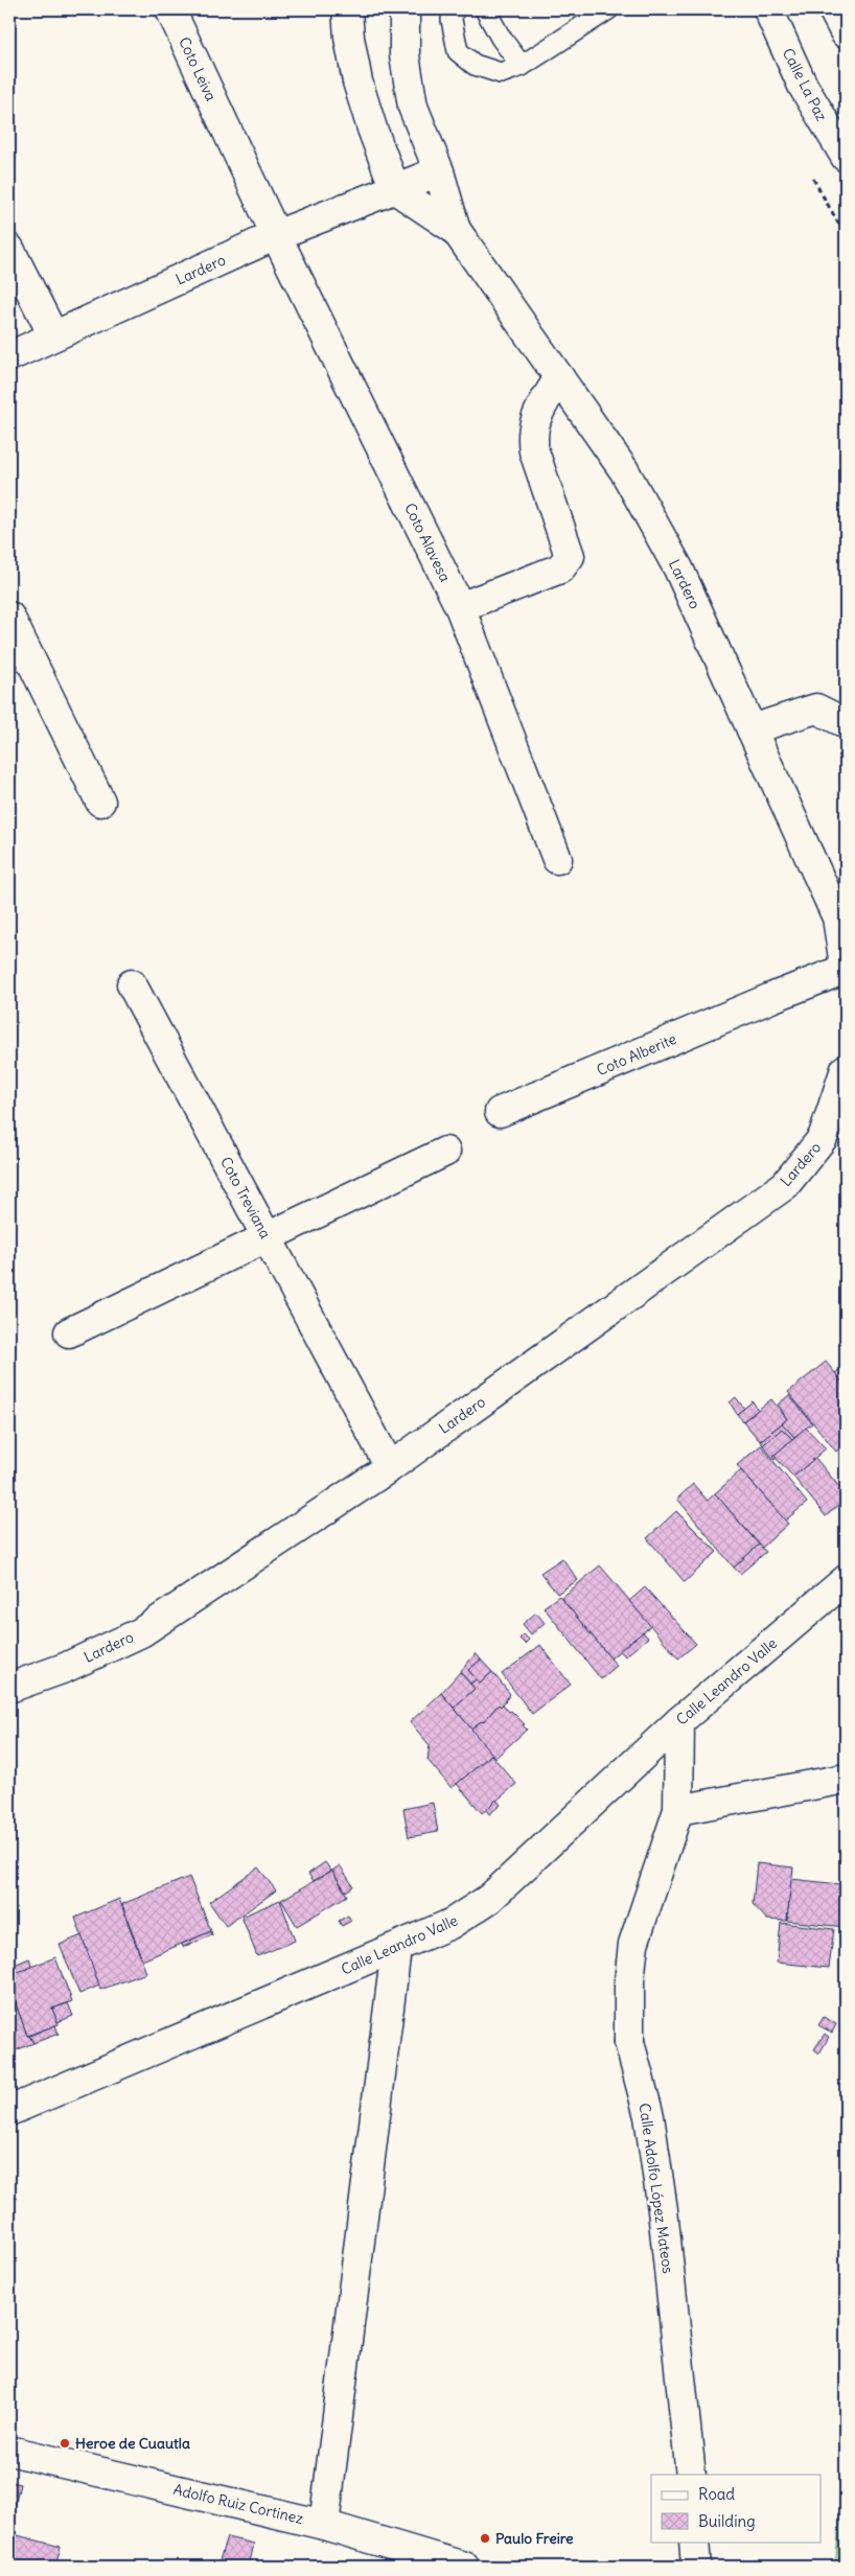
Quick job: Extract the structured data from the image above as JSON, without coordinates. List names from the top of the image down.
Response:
{
  "streets": {
    "street": [
      "Coto Leiva",
      "Calle La Paz",
      "Lardero",
      "Coto Alavesa",
      "Coto Alberite",
      "Coto Treviana",
      "Calle Leandro Valle",
      "Calle Adolfo López Mateos",
      "Adolfo Ruiz Cortinez"
    ]
  },
  "crossings": [
    ["Coto Leiva", "Lardero"],
    ["Coto Leiva", "Coto Alavesa"],
    ["Lardero", "Coto Alavesa"],
    ["Lardero", "Coto Alberite"],
    ["Lardero", "Coto Treviana"],
    ["Calle Leandro Valle", "Calle Adolfo López Mateos"]
  ],
  "places": ["Heroe de Cuautla", "Paulo Freire"],
  "legend": ["Road", "Building"]
}
